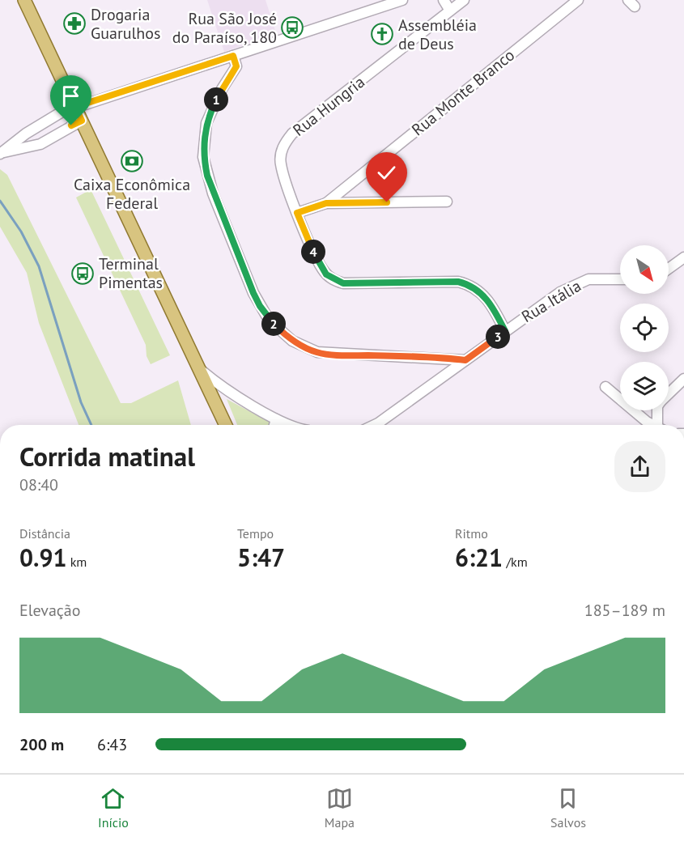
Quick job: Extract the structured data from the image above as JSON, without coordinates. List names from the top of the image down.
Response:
{
  "streets": {
    "street": ["Rua Monte Branco", "Rua Hungria", "Rua Itália"]
  },
  "crossings": [
    ["Rua Hungria", "Rua Itália"]
  ],
  "places": {
    "pharmacy": ["Drogaria Guarulhos"],
    "bus stop": ["Rua São José do Paraíso, 180", "Terminal Pimentas"],
    "church": ["Assembléia de Deus"],
    "bank": ["Caixa Econômica Federal"]
  },
  "north": "bottom right",
  "page": {
    "pins": [
      "1",
      "4",
      "2",
      "3"
    ],
    "heading": ["Corrida matinal", "08:40"],
    "stats": [
      ["Distância", "0.91 km"],
      ["Tempo", "5:47"],
      ["Ritmo", "6:21 /km"]
    ],
    "chart": ["Elevação", "185–189 m"],
    "list": [
      {
        "name": "200 m",
        "note": "6:43"
      }
    ],
    "tabs": ["Início", "Mapa", "Salvos"]
  }
}
